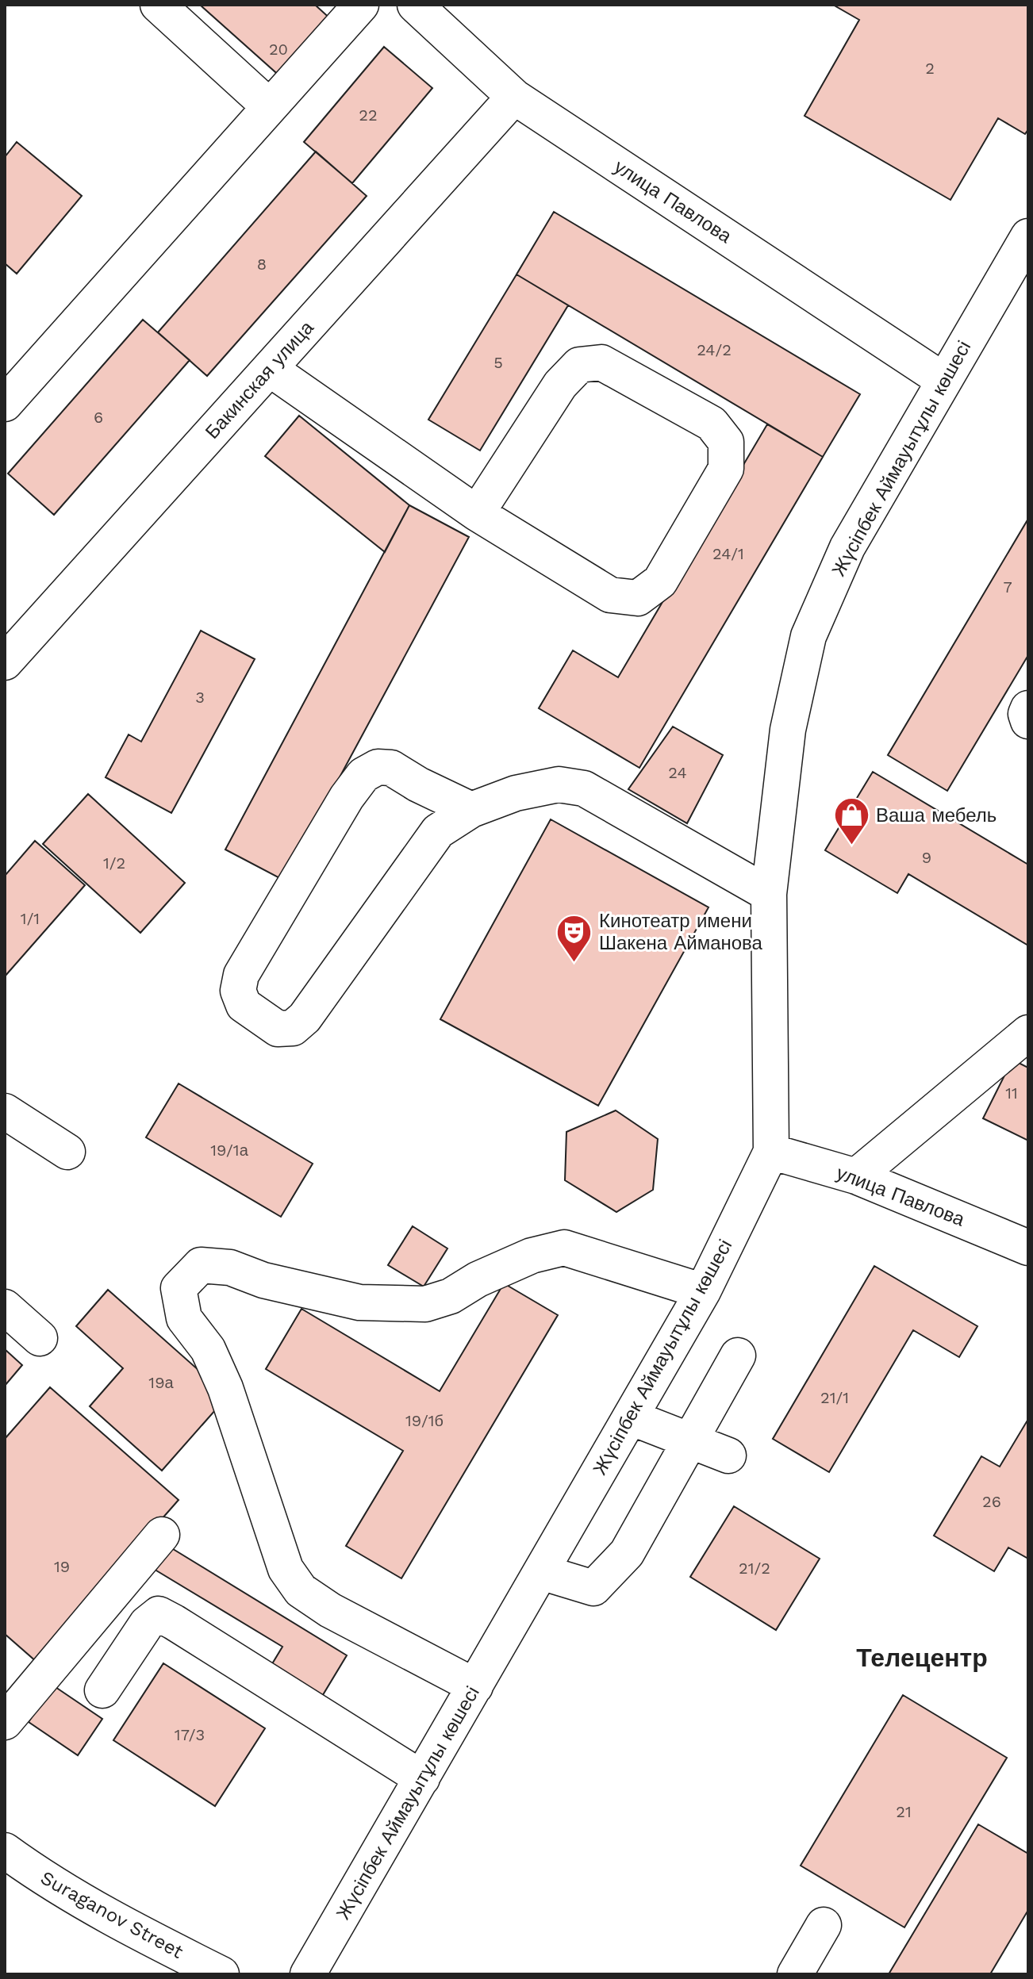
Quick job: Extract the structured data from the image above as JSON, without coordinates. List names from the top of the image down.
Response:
{
  "streets": {
    "street": [
      "улица Павлова",
      "Бакинская улица",
      "Жүсіпбек Аймауытұлы көшесі",
      "Suraganov Street"
    ]
  },
  "crossings": [
    ["улица Павлова", "Бакинская улица"],
    ["улица Павлова", "Жүсіпбек Аймауытұлы көшесі"]
  ],
  "districts": ["Телецентр"],
  "places": {
    "shop": ["Ваша мебель"],
    "theatre": ["Кинотеатр имени Шакена Айманова"]
  },
  "house_numbers": [
    "20",
    "2",
    "22",
    "8",
    "24/2",
    "5",
    "6",
    "24/1",
    "7",
    "3",
    "24",
    "9",
    "1/2",
    "1/1",
    "11",
    "19/1а",
    "19а",
    "21/1",
    "19/1б",
    "26",
    "19",
    "21/2",
    "17/3",
    "21"
  ]
}
